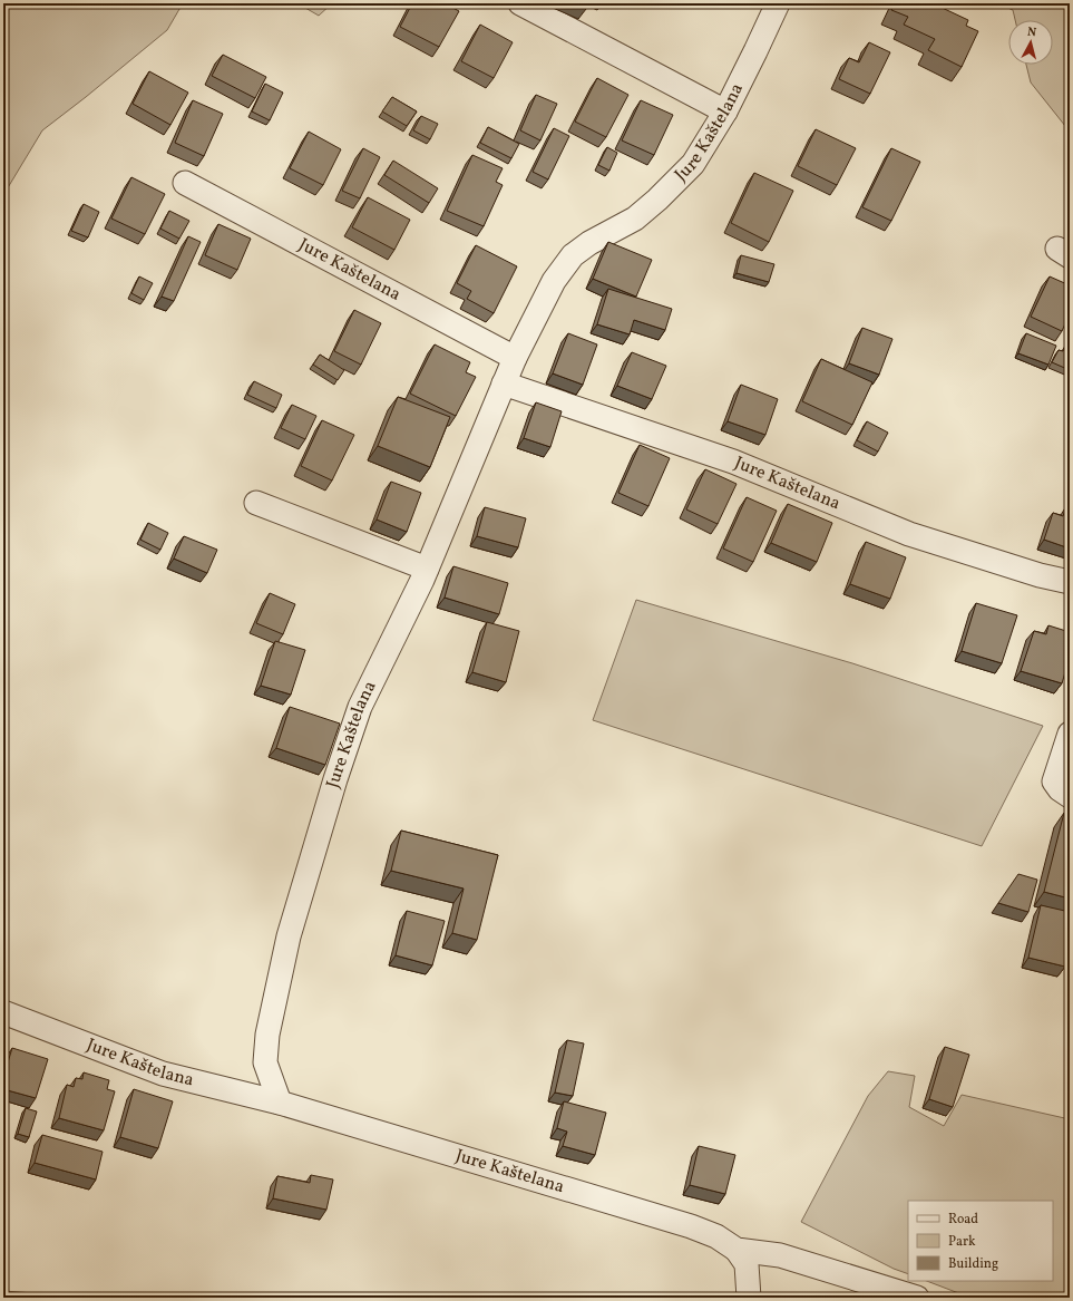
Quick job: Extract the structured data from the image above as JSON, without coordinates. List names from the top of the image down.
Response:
{
  "streets": {
    "street": ["Jure Kaštelana"]
  },
  "legend": ["Road", "Park", "Building"],
  "north": "top"
}
